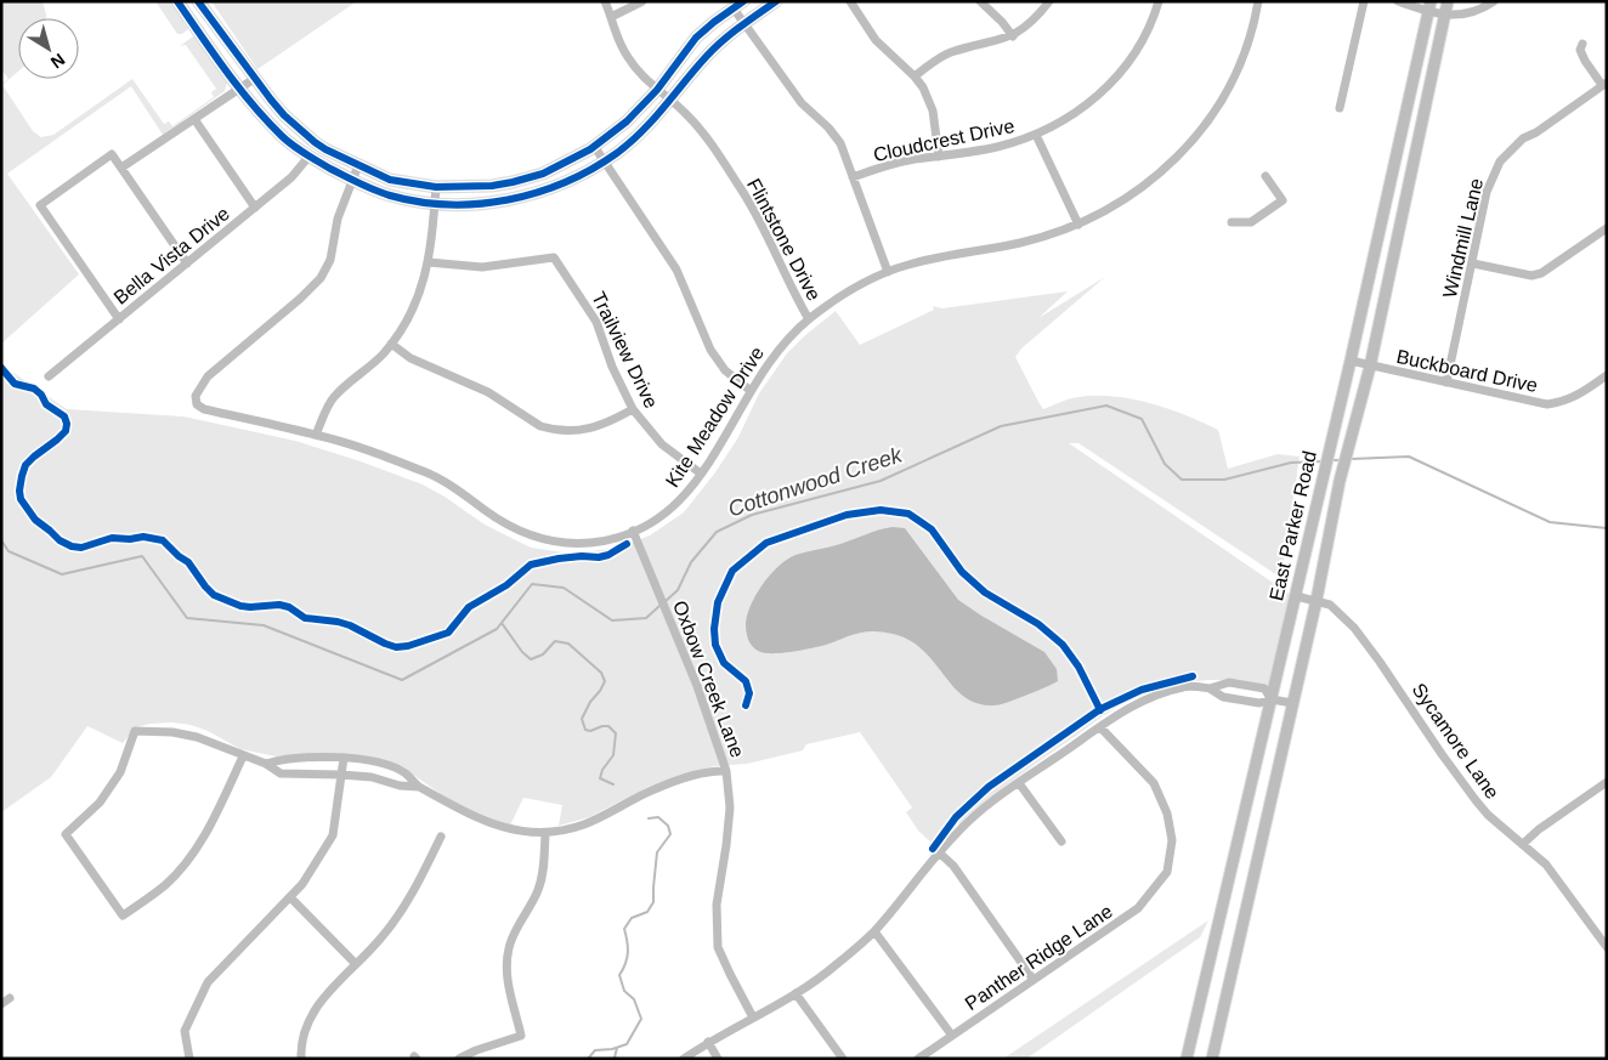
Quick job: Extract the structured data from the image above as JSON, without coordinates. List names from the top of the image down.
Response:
{
  "streets": {
    "main road": ["East Parker Road"],
    "street": [
      "Cloudcrest Drive",
      "Windmill Lane",
      "Flintstone Drive",
      "Bella Vista Drive",
      "Trailview Drive",
      "Buckboard Drive",
      "Kite Meadow Drive",
      "Oxbow Creek Lane",
      "Sycamore Lane",
      "Panther Ridge Lane"
    ]
  },
  "crossings": [
    ["Windmill Lane", "Buckboard Drive"],
    ["Flintstone Drive", "Kite Meadow Drive"],
    ["Trailview Drive", "Kite Meadow Drive"],
    ["Buckboard Drive", "East Parker Road"],
    ["Kite Meadow Drive", "Oxbow Creek Lane"],
    ["East Parker Road", "Sycamore Lane"]
  ],
  "water": ["Cottonwood Creek"],
  "north": "bottom right"
}
